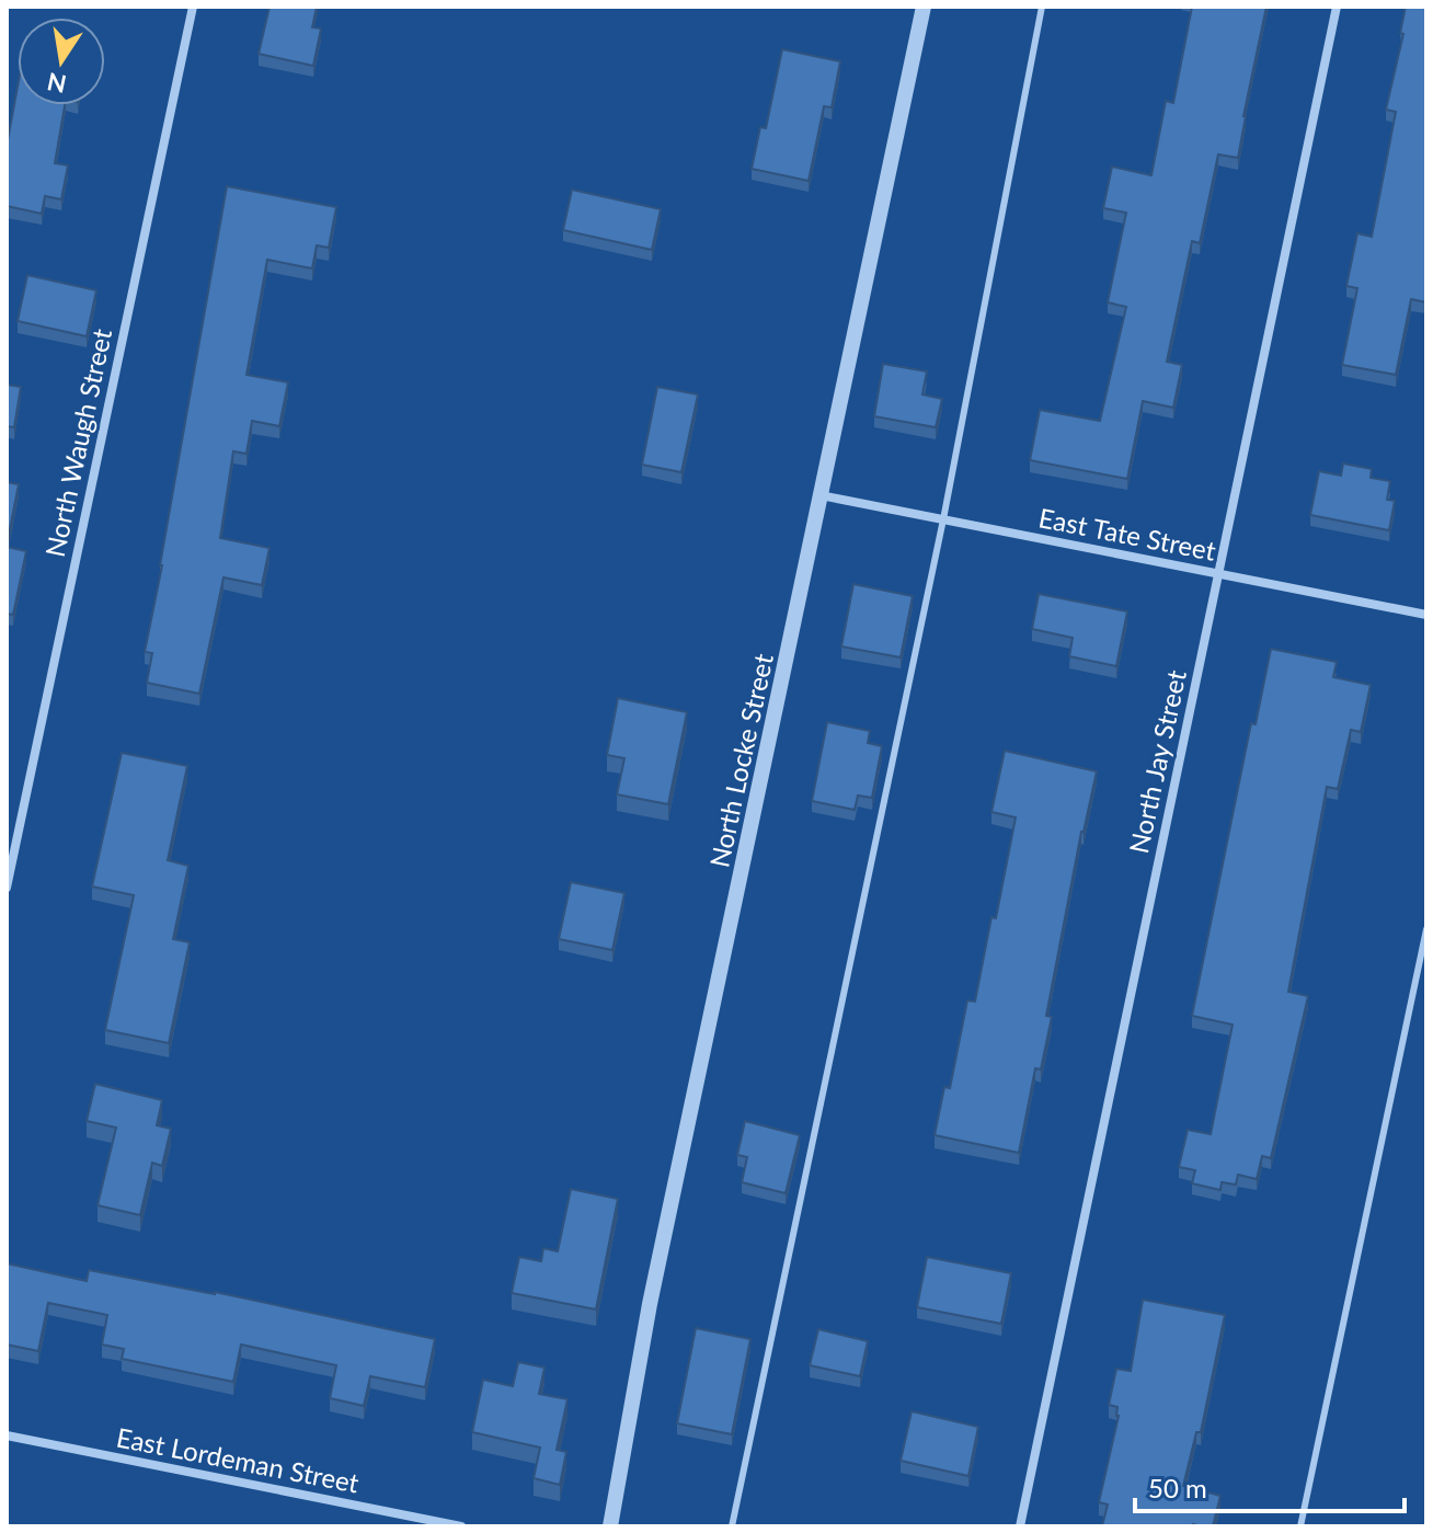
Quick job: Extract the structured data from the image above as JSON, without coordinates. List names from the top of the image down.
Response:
{
  "streets": {
    "street": [
      "North Waugh Street",
      "East Tate Street",
      "North Locke Street",
      "North Jay Street",
      "East Lordeman Street"
    ]
  },
  "crossings": [
    ["East Tate Street", "North Locke Street"],
    ["East Tate Street", "North Jay Street"]
  ],
  "scale_bar": "50 m",
  "north": "bottom"
}
